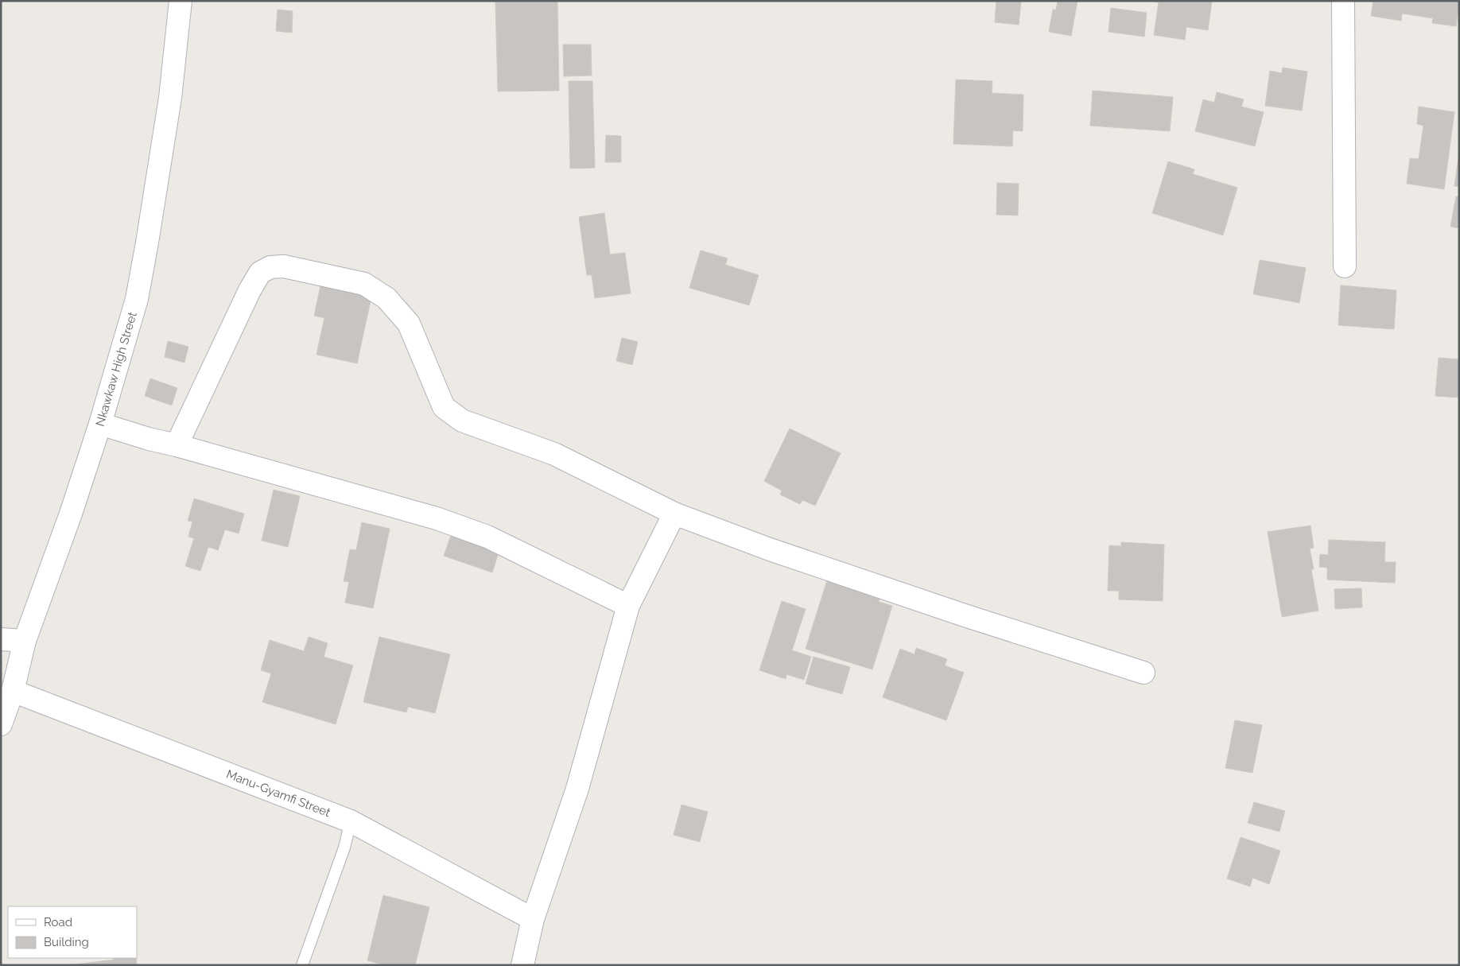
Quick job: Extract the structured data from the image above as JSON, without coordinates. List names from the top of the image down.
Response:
{
  "streets": {
    "street": ["Nkawkaw High Street", "Manu-Gyamfi Street"]
  },
  "crossings": [
    ["Nkawkaw High Street", "Manu-Gyamfi Street"]
  ],
  "legend": ["Road", "Building"]
}
